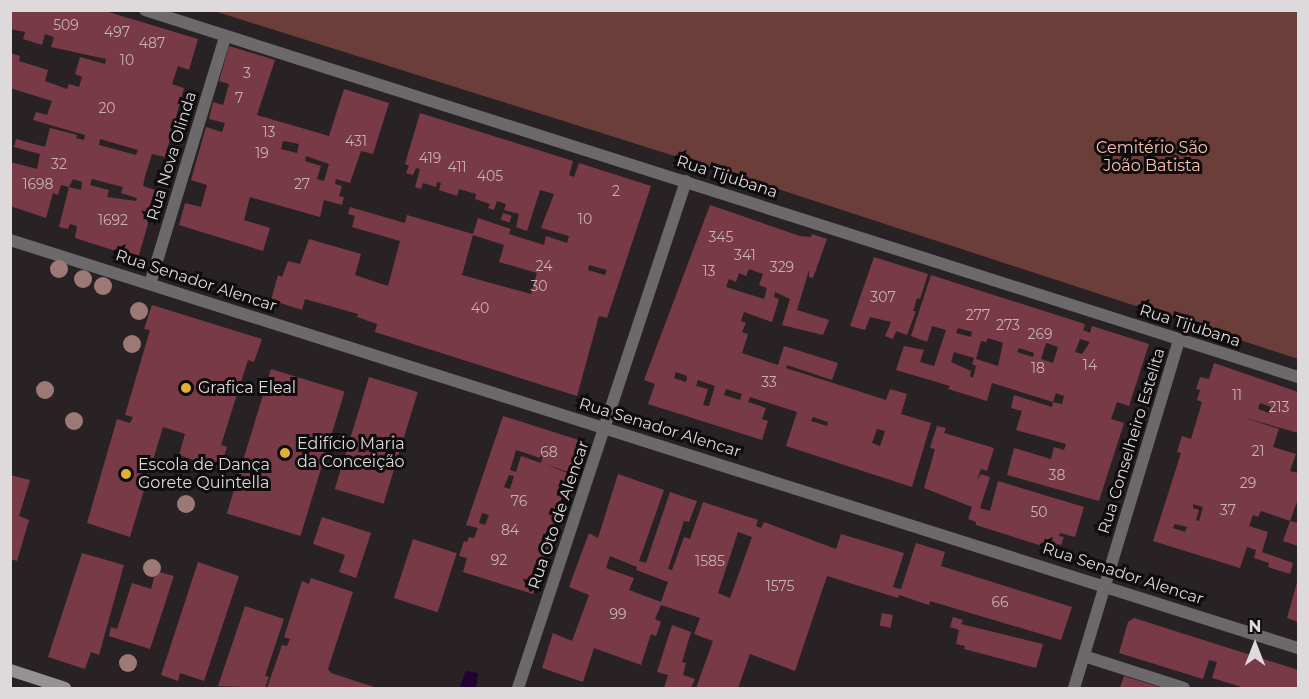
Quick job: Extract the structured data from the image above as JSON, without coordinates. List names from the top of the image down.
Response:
{
  "streets": {
    "street": [
      "Rua Nova Olinda",
      "Rua Tijubana",
      "Rua Senador Alencar",
      "Rua Conselheiro Estelita",
      "Rua Oto de Alencar"
    ]
  },
  "crossings": [
    ["Rua Nova Olinda", "Rua Tijubana"],
    ["Rua Nova Olinda", "Rua Senador Alencar"],
    ["Rua Tijubana", "Rua Conselheiro Estelita"],
    ["Rua Tijubana", "Rua Oto de Alencar"],
    ["Rua Senador Alencar", "Rua Conselheiro Estelita"],
    ["Rua Senador Alencar", "Rua Oto de Alencar"]
  ],
  "parks": ["Cemitério São João Batista"],
  "places": ["Grafica Eleal", "Edifício Maria da Conceição", "Escola de Dança Gorete Quintella"],
  "house_numbers": [
    "509",
    "497",
    "487",
    "10",
    "3",
    "7",
    "20",
    "13",
    "431",
    "19",
    "419",
    "32",
    "411",
    "405",
    "1698",
    "27",
    "2",
    "10",
    "1692",
    "345",
    "341",
    "24",
    "329",
    "13",
    "30",
    "307",
    "40",
    "277",
    "273",
    "269",
    "14",
    "18",
    "33",
    "11",
    "213",
    "21",
    "68",
    "38",
    "29",
    "76",
    "37",
    "50",
    "84",
    "92",
    "1585",
    "1575",
    "66",
    "99"
  ],
  "north": "top"
}
